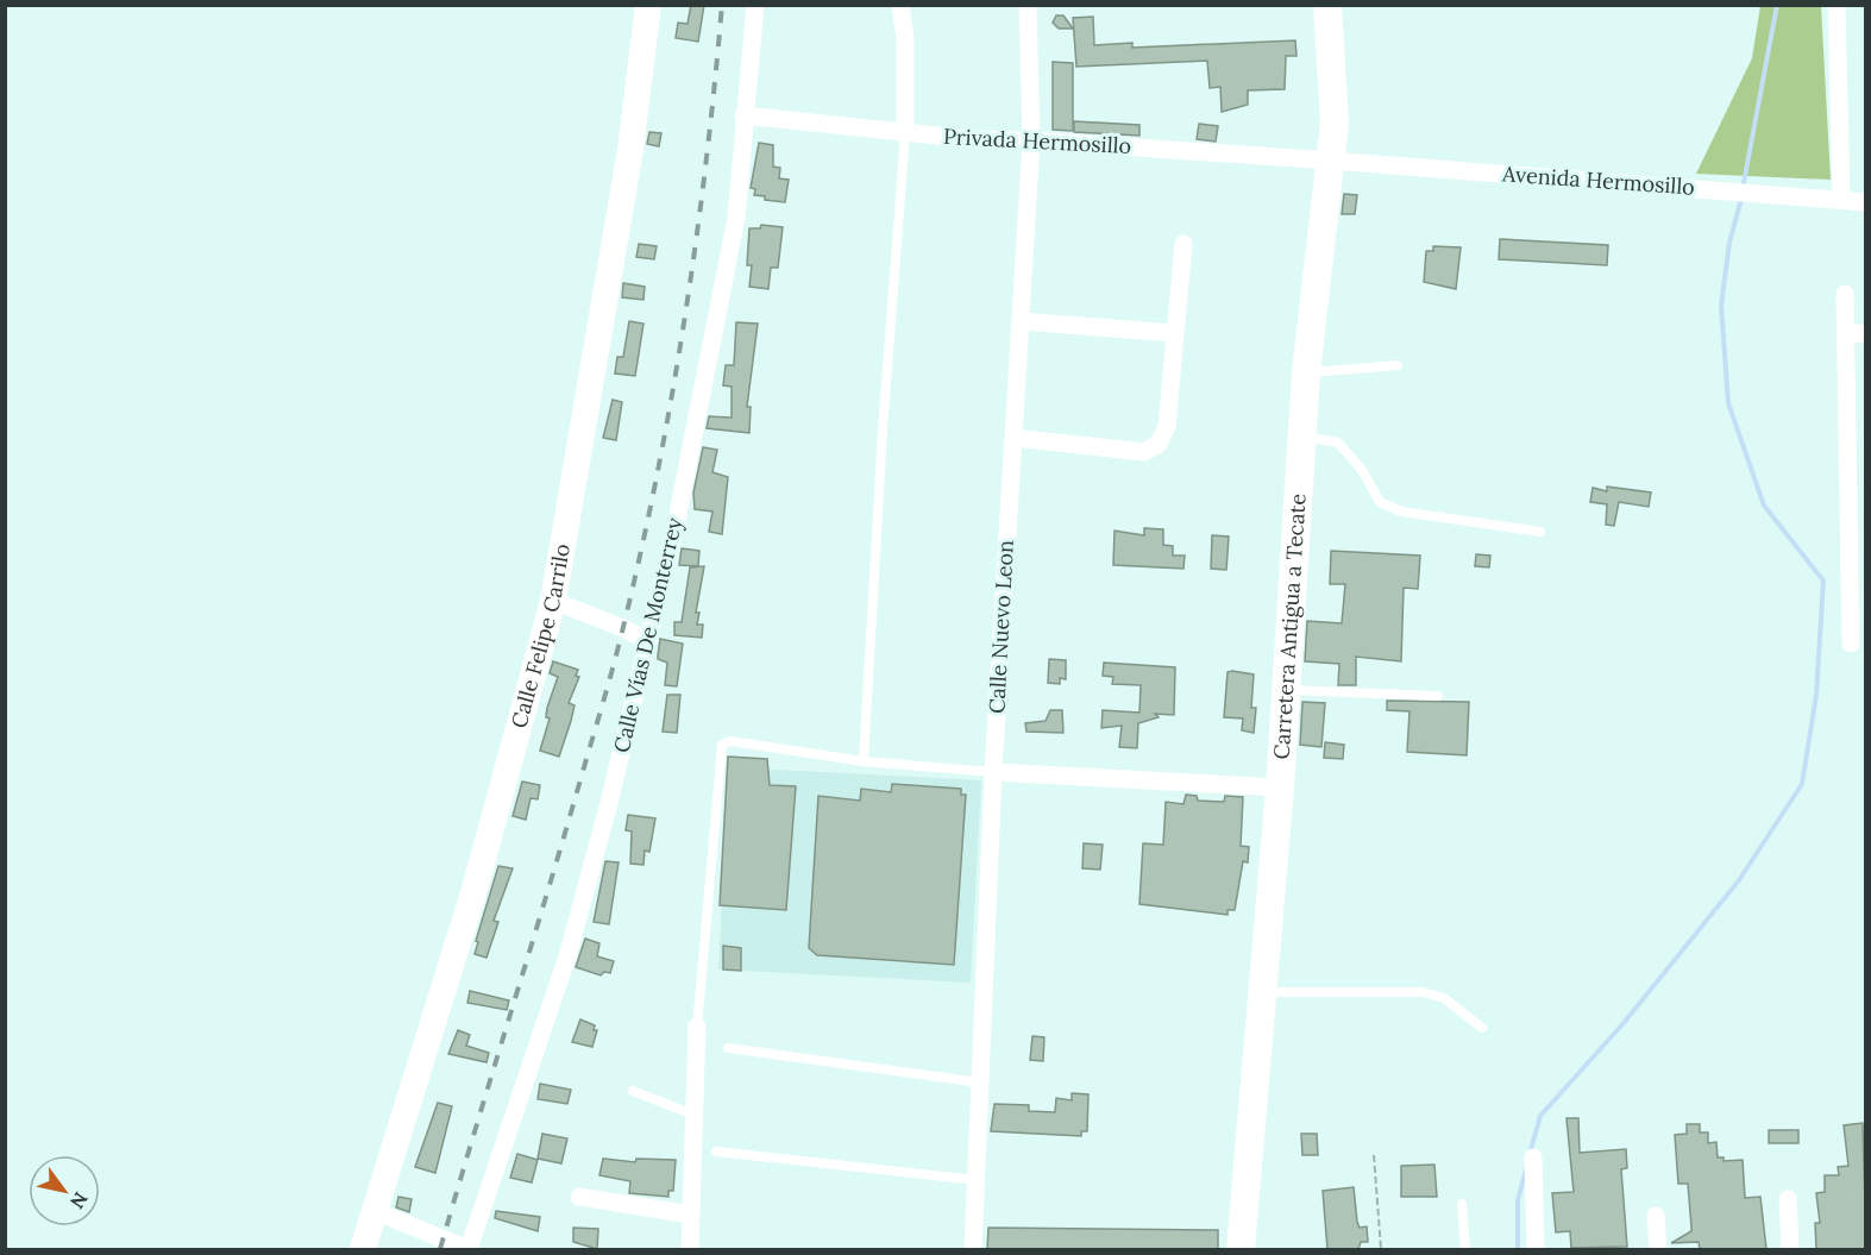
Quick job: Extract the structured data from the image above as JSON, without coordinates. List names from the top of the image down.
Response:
{
  "streets": {
    "main road": ["Carretera Antigua a Tecate"],
    "street": [
      "Privada Hermosillo",
      "Avenida Hermosillo",
      "Calle Nuevo Leon",
      "Calle Felipe Carrilo",
      "Calle Vías De Monterrey"
    ]
  },
  "crossings": [
    ["Privada Hermosillo", "Avenida Hermosillo"],
    ["Privada Hermosillo", "Calle Nuevo Leon"],
    ["Privada Hermosillo", "Carretera Antigua a Tecate"],
    ["Privada Hermosillo", "Calle Vías De Monterrey"],
    ["Avenida Hermosillo", "Carretera Antigua a Tecate"]
  ],
  "north": "bottom right"
}
